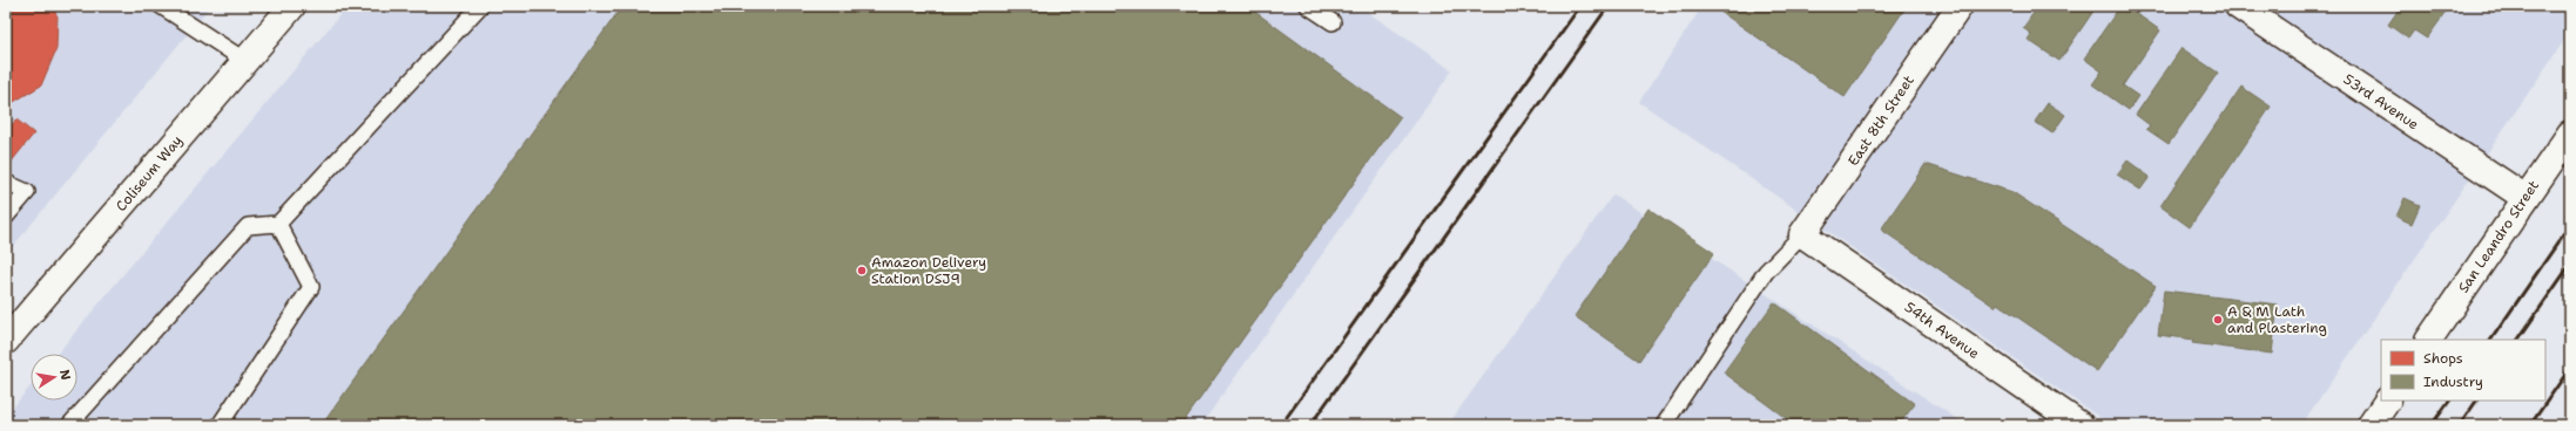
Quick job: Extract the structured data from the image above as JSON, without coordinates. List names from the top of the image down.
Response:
{
  "streets": {
    "street": [
      "53rd Avenue",
      "East 8th Street",
      "Coliseum Way",
      "San Leandro Street",
      "54th Avenue"
    ]
  },
  "crossings": [
    ["53rd Avenue", "San Leandro Street"],
    ["East 8th Street", "54th Avenue"]
  ],
  "places": ["Amazon Delivery Station DSJ9", "A & M Lath and Plastering"],
  "legend": ["Shops", "Industry"],
  "north": "right"
}
